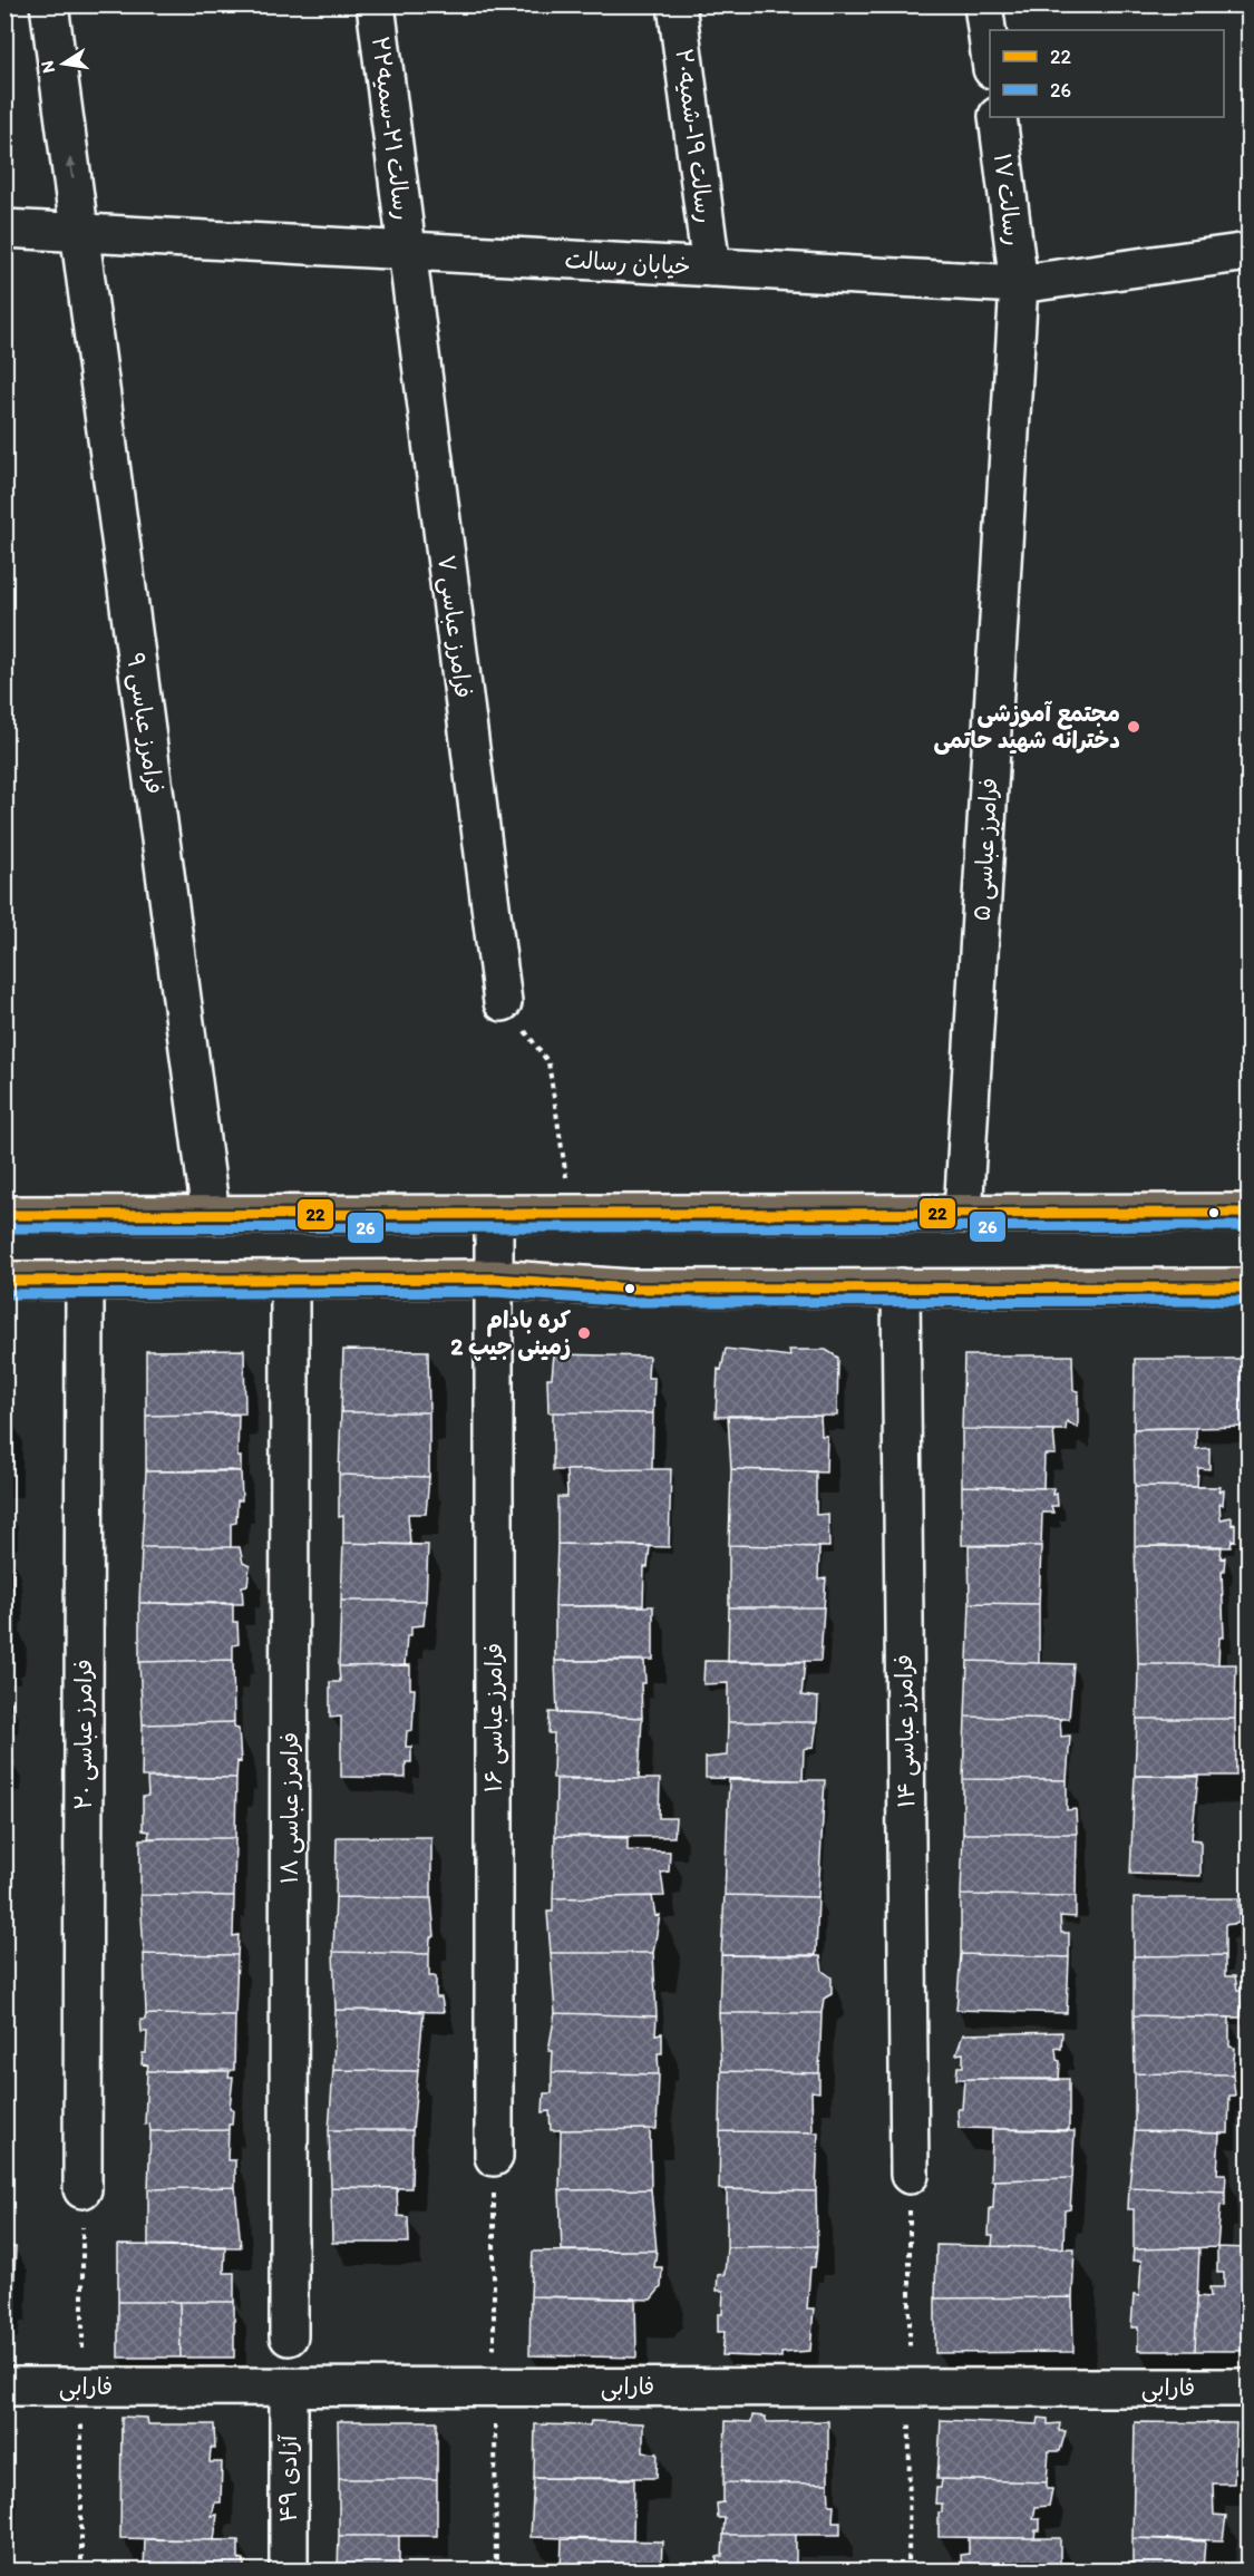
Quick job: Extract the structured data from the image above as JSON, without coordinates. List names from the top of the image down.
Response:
{
  "streets": {
    "street": [
      "رسالت ۲۱-سمیه۲۲",
      "رسالت ۱۹-شمیه۲۰",
      "رسالت ۱۷",
      "خیابان رسالت",
      "فرامرز عباسی ۷",
      "فرامرز عباسی ۹",
      "فرامرز عباسی ۵",
      "فرامرز عباسی ۱۶",
      "فرامرز عباسی ۱۴",
      "فرامرز عباسی ۲۰",
      "فرامرز عباسی ۱۸",
      "فارابی",
      "۴۹ آزادی"
    ]
  },
  "crossings": [
    ["رسالت ۲۱-سمیه۲۲", "خیابان رسالت"],
    ["رسالت ۲۱-سمیه۲۲", "فرامرز عباسی ۷"],
    ["رسالت ۱۹-شمیه۲۰", "خیابان رسالت"],
    ["رسالت ۱۷", "خیابان رسالت"],
    ["رسالت ۱۷", "فرامرز عباسی ۵"],
    ["خیابان رسالت", "فرامرز عباسی ۷"],
    ["خیابان رسالت", "فرامرز عباسی ۹"],
    ["خیابان رسالت", "فرامرز عباسی ۵"],
    ["فارابی", "۴۹ آزادی"]
  ],
  "places": ["مجتمع آموزشی دخترانه شهید حاتمی", "کره بادام زمینی جیپ 2"],
  "lines": ["transit line 22", "transit line 26"],
  "legend": ["22", "26"],
  "north": "left"
}
